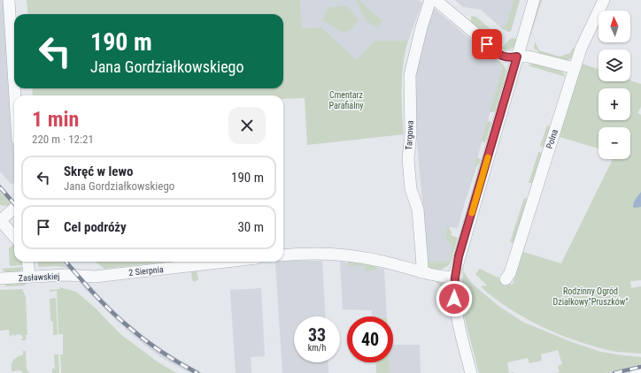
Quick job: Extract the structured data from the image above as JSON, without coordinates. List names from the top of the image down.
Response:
{
  "streets": {
    "street": [
      "Targowa",
      "Polna",
      "2 Sierpnia",
      "Zasławskiej"
    ]
  },
  "crossings": [
    ["2 Sierpnia", "Zasławskiej"]
  ],
  "parks": ["Cmentarz Parafialny", "Rodzinny Ogród Działkowy\"Pruszków\""],
  "north": "top",
  "page": {
    "map_buttons": ["+", "−"],
    "turn": ["190 m", "Jana Gordziałkowskiego"],
    "heading": ["1 min", "220 m · 12:21"],
    "list": [
      {
        "name": "Skręć w lewo",
        "note": "Jana Gordziałkowskiego",
        "value": "190 m"
      },
      {
        "name": "Cel podróży",
        "value": "30 m"
      }
    ],
    "speed": "33 km/h",
    "limit": "40"
  }
}
